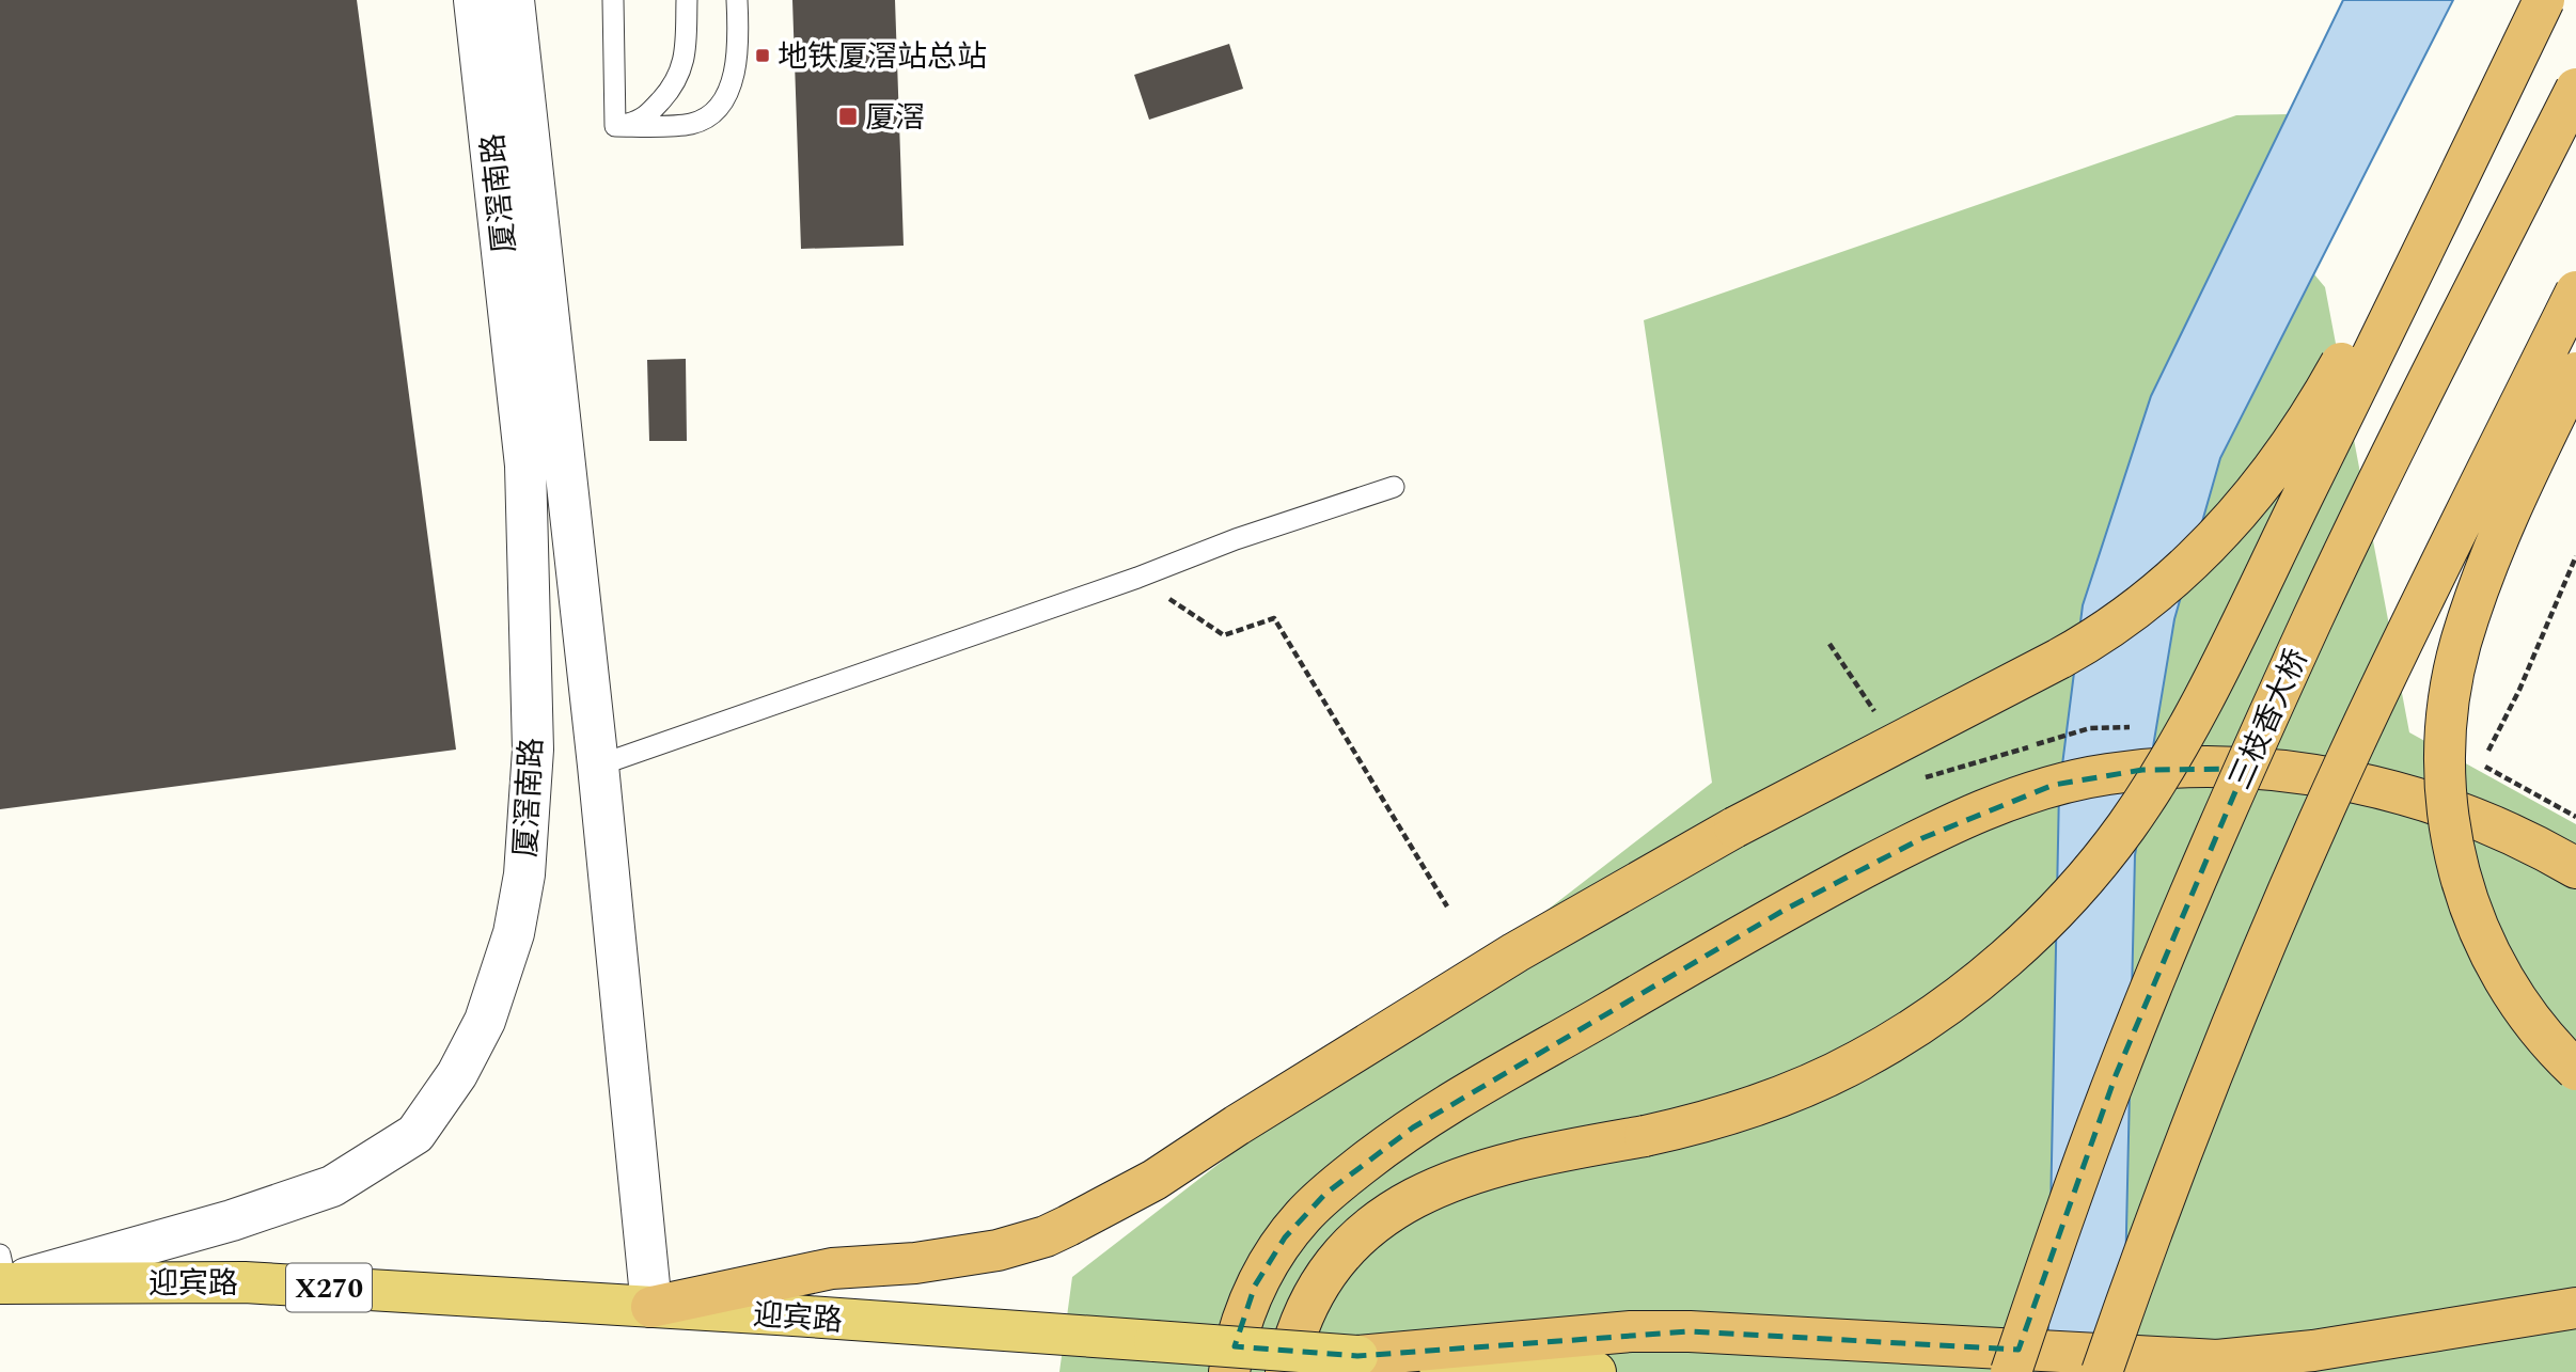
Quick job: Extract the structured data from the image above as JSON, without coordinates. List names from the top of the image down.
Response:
{
  "streets": {
    "highway": ["三枝香大桥"],
    "main road": ["迎宾路", "X270"],
    "street": ["厦滘南路"]
  },
  "crossings": [
    ["厦滘南路", "迎宾路"]
  ],
  "places": {
    "transit": ["地铁厦滘站总站", "厦滘"]
  }
}
